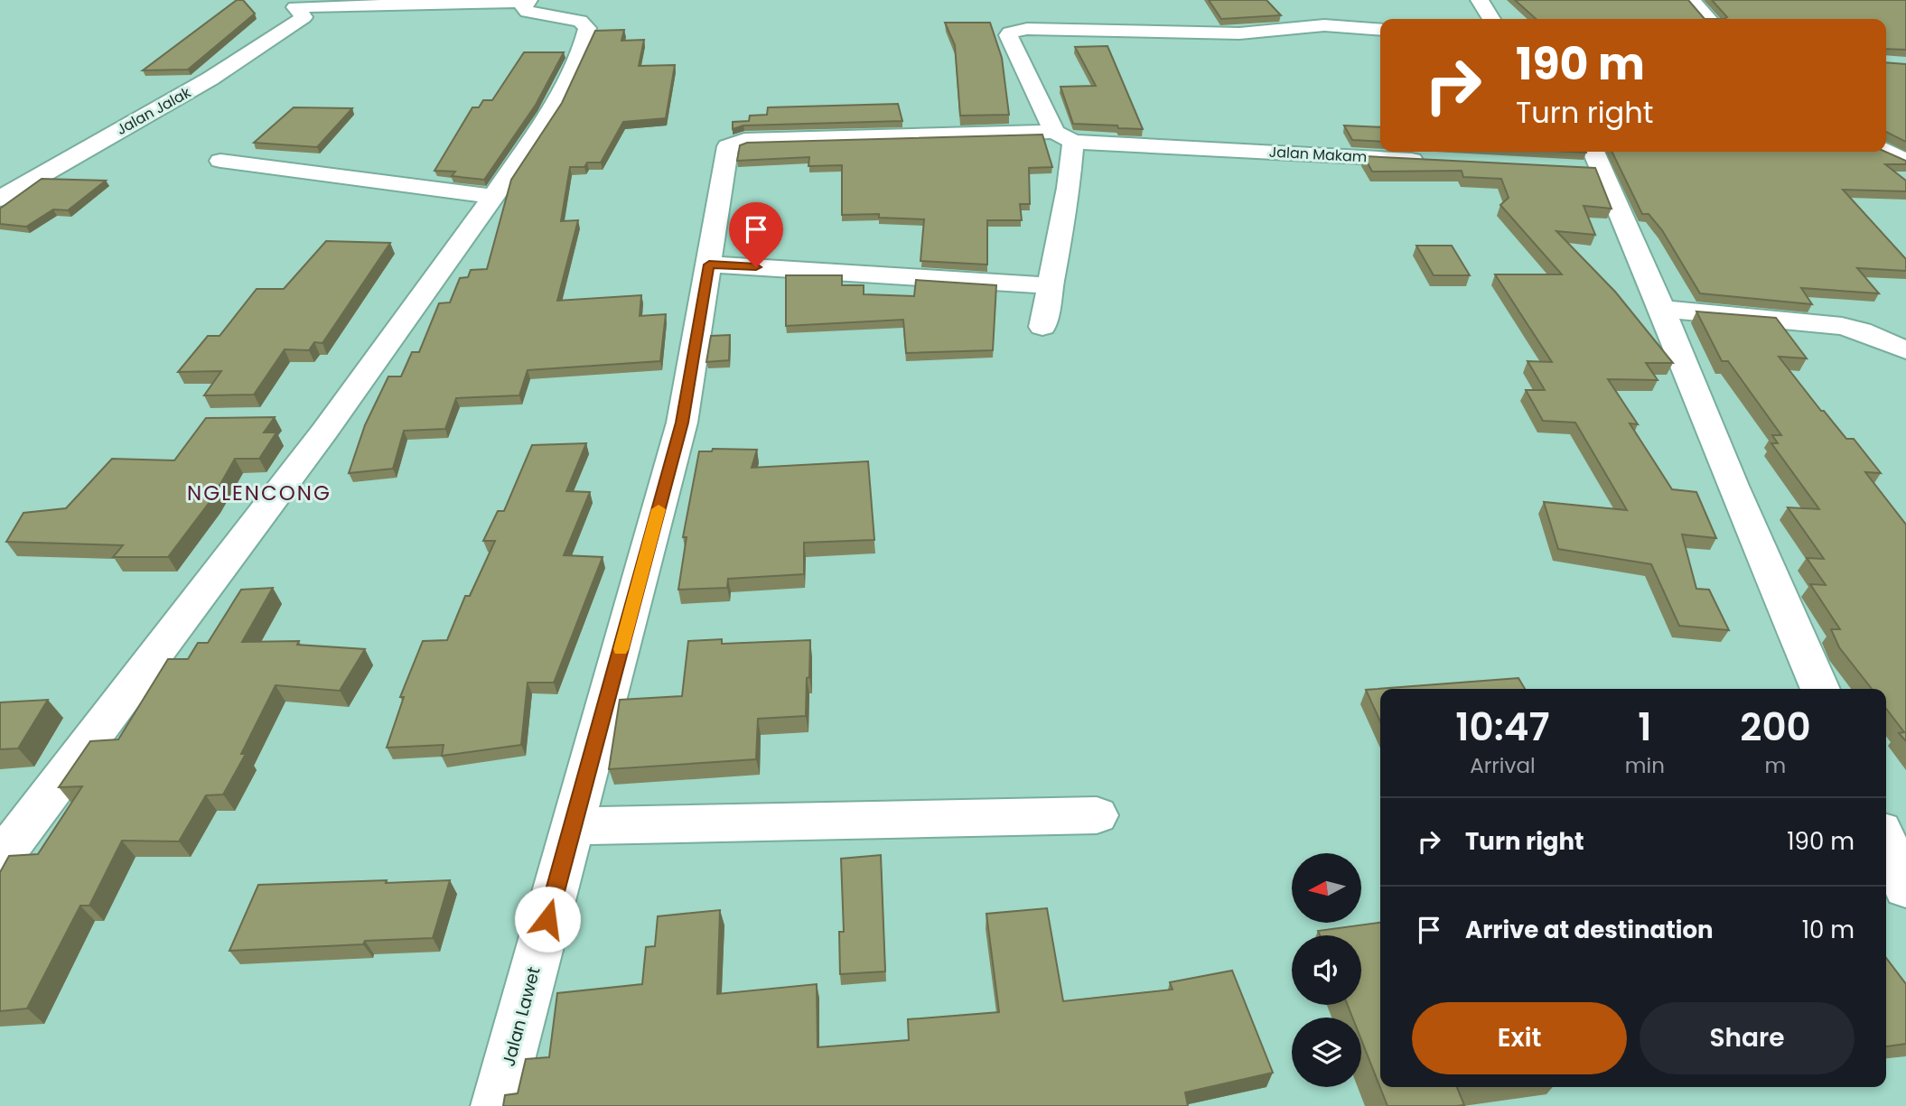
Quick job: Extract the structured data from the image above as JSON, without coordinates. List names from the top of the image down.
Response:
{
  "streets": {
    "street": ["Jalan Jalak", "Jalan Makam", "Jalan Lawet"]
  },
  "crossings": [
    ["Jalan Makam", "Jalan Lawet"]
  ],
  "districts": ["NGLENCONG"],
  "north": "left",
  "page": {
    "turn": ["190 m", "Turn right"],
    "eta": [
      "10:47",
      "Arrival",
      "1",
      "min",
      "200",
      "m"
    ],
    "list": [
      {
        "name": "Turn right",
        "value": "190 m"
      },
      {
        "name": "Arrive at destination",
        "value": "10 m"
      }
    ],
    "buttons": ["Exit", "Share"]
  }
}
